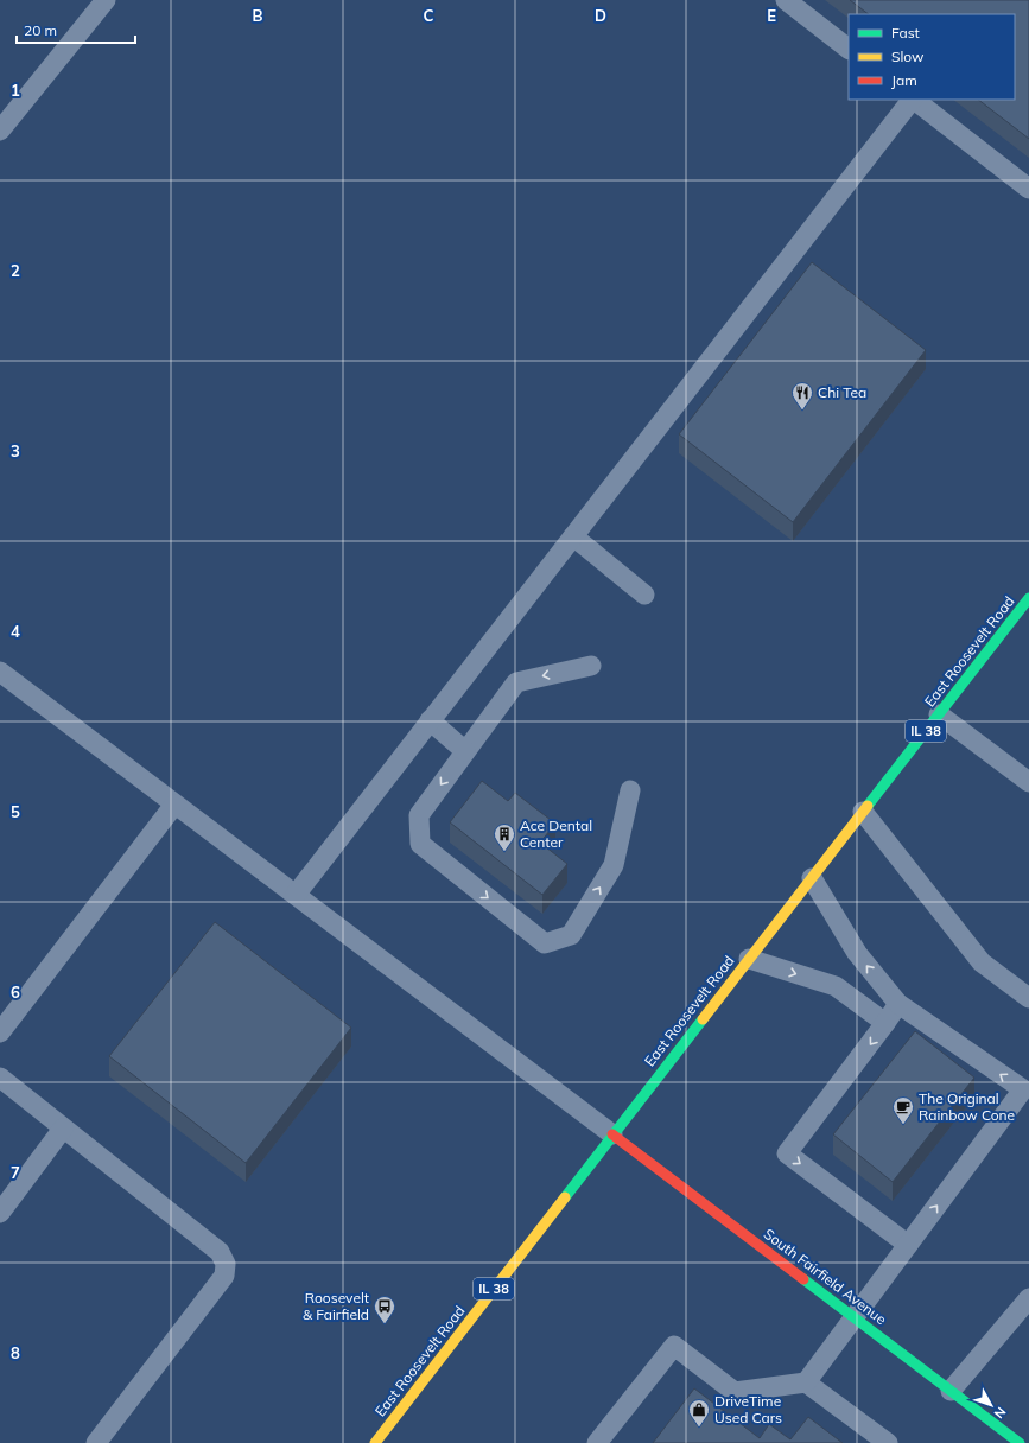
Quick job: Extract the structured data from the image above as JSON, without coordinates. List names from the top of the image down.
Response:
{
  "streets": {
    "main road": ["East Roosevelt Road", "IL 38", "South Fairfield Avenue"]
  },
  "crossings": [
    ["East Roosevelt Road", "South Fairfield Avenue"]
  ],
  "places": {
    "restaurant": ["Chi Tea"],
    "building": ["Ace Dental Center"],
    "cafe": ["The Original Rainbow Cone"],
    "bus stop": ["Roosevelt & Fairfield"],
    "shop": ["DriveTime Used Cars"]
  },
  "legend": ["Fast", "Slow", "Jam"],
  "scale_bar": "20 m",
  "north": "bottom right",
  "grid": {
    "columns": [
      "B",
      "C",
      "D",
      "E"
    ],
    "rows": [
      "1",
      "2",
      "3",
      "4",
      "5",
      "6",
      "7",
      "8"
    ]
  }
}
